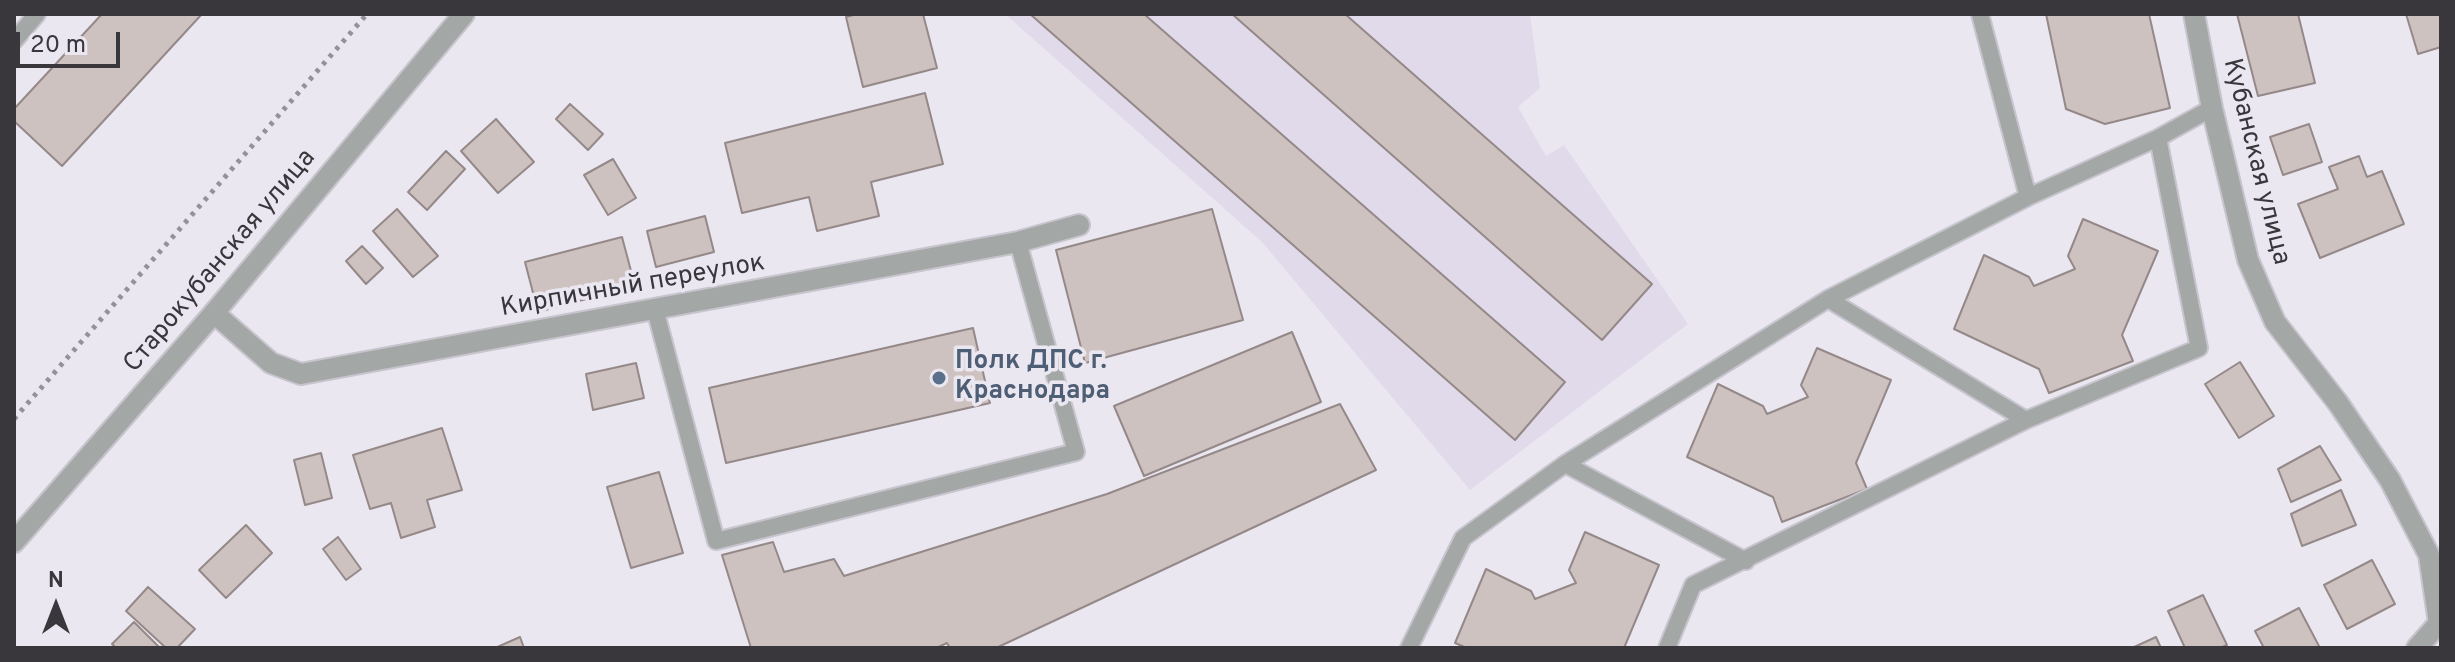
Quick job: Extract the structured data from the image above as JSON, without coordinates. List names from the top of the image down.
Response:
{
  "streets": {
    "street": ["Кубанская улица", "Старокубанская улица", "Кирпичный переулок"]
  },
  "crossings": [
    ["Старокубанская улица", "Кирпичный переулок"]
  ],
  "places": ["Полк ДПС г. Краснодара"],
  "scale_bar": "20 m",
  "north": "top"
}
